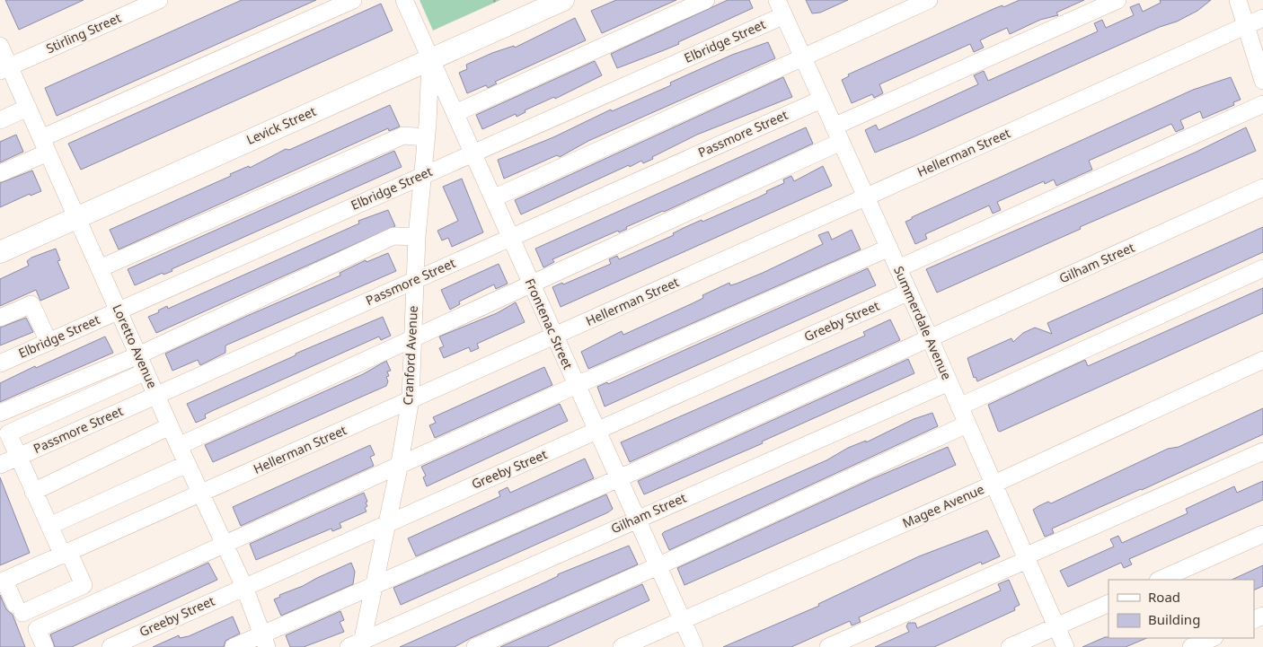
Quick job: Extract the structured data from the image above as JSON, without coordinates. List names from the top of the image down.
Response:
{
  "streets": {
    "main road": ["Levick Street"],
    "street": [
      "Stirling Street",
      "Elbridge Street",
      "Passmore Street",
      "Hellerman Street",
      "Gilham Street",
      "Greeby Street",
      "Summerdale Avenue",
      "Frontenac Street",
      "Loretto Avenue",
      "Cranford Avenue",
      "Magee Avenue"
    ]
  },
  "crossings": [
    ["Stirling Street", "Loretto Avenue"],
    ["Elbridge Street", "Summerdale Avenue"],
    ["Elbridge Street", "Frontenac Street"],
    ["Elbridge Street", "Loretto Avenue"],
    ["Elbridge Street", "Cranford Avenue"],
    ["Levick Street", "Frontenac Street"],
    ["Levick Street", "Loretto Avenue"],
    ["Levick Street", "Cranford Avenue"],
    ["Passmore Street", "Summerdale Avenue"],
    ["Passmore Street", "Frontenac Street"],
    ["Passmore Street", "Loretto Avenue"],
    ["Passmore Street", "Cranford Avenue"],
    ["Hellerman Street", "Summerdale Avenue"],
    ["Hellerman Street", "Frontenac Street"],
    ["Hellerman Street", "Loretto Avenue"],
    ["Hellerman Street", "Cranford Avenue"],
    ["Gilham Street", "Summerdale Avenue"],
    ["Gilham Street", "Frontenac Street"],
    ["Gilham Street", "Loretto Avenue"],
    ["Gilham Street", "Cranford Avenue"],
    ["Greeby Street", "Summerdale Avenue"],
    ["Greeby Street", "Frontenac Street"],
    ["Greeby Street", "Loretto Avenue"],
    ["Greeby Street", "Cranford Avenue"],
    ["Summerdale Avenue", "Magee Avenue"],
    ["Frontenac Street", "Cranford Avenue"],
    ["Frontenac Street", "Magee Avenue"]
  ],
  "legend": ["Road", "Building"]
}
